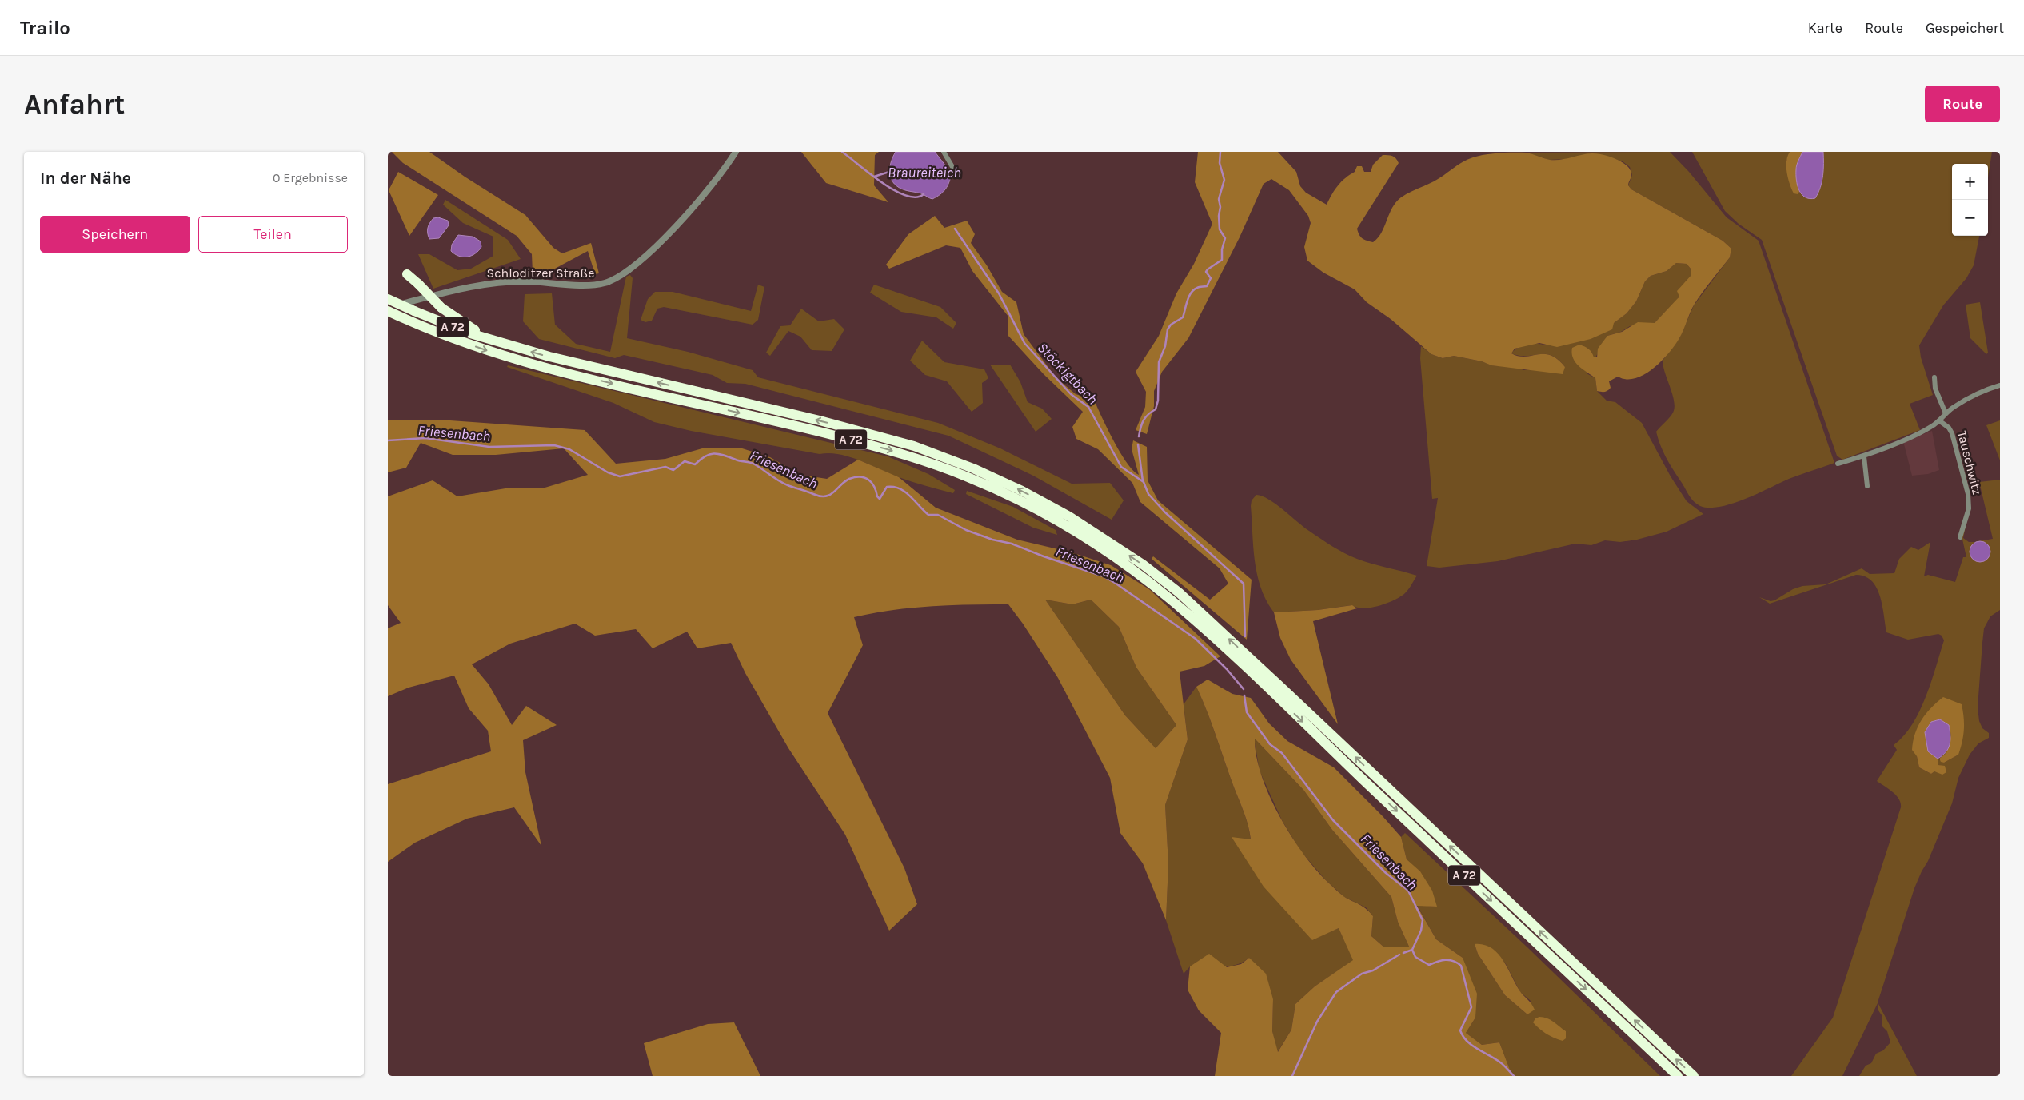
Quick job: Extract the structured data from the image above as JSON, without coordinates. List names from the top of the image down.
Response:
{
  "streets": {
    "highway": ["A 72"],
    "street": ["Schloditzer Straße", "Tauschwitz"]
  },
  "crossings": [
    ["Schloditzer Straße", "A 72"]
  ],
  "water": ["Braureiteich", "Stöckigtbach", "Friesenbach"],
  "page": {
    "header": "Trailo",
    "nav": ["Karte", "Route", "Gespeichert"],
    "buttons": [
      "Route",
      ["Speichern", "Teilen"]
    ],
    "title": "Anfahrt",
    "heading": ["In der Nähe", "0 Ergebnisse"],
    "map_buttons": ["+", "−"]
  }
}
